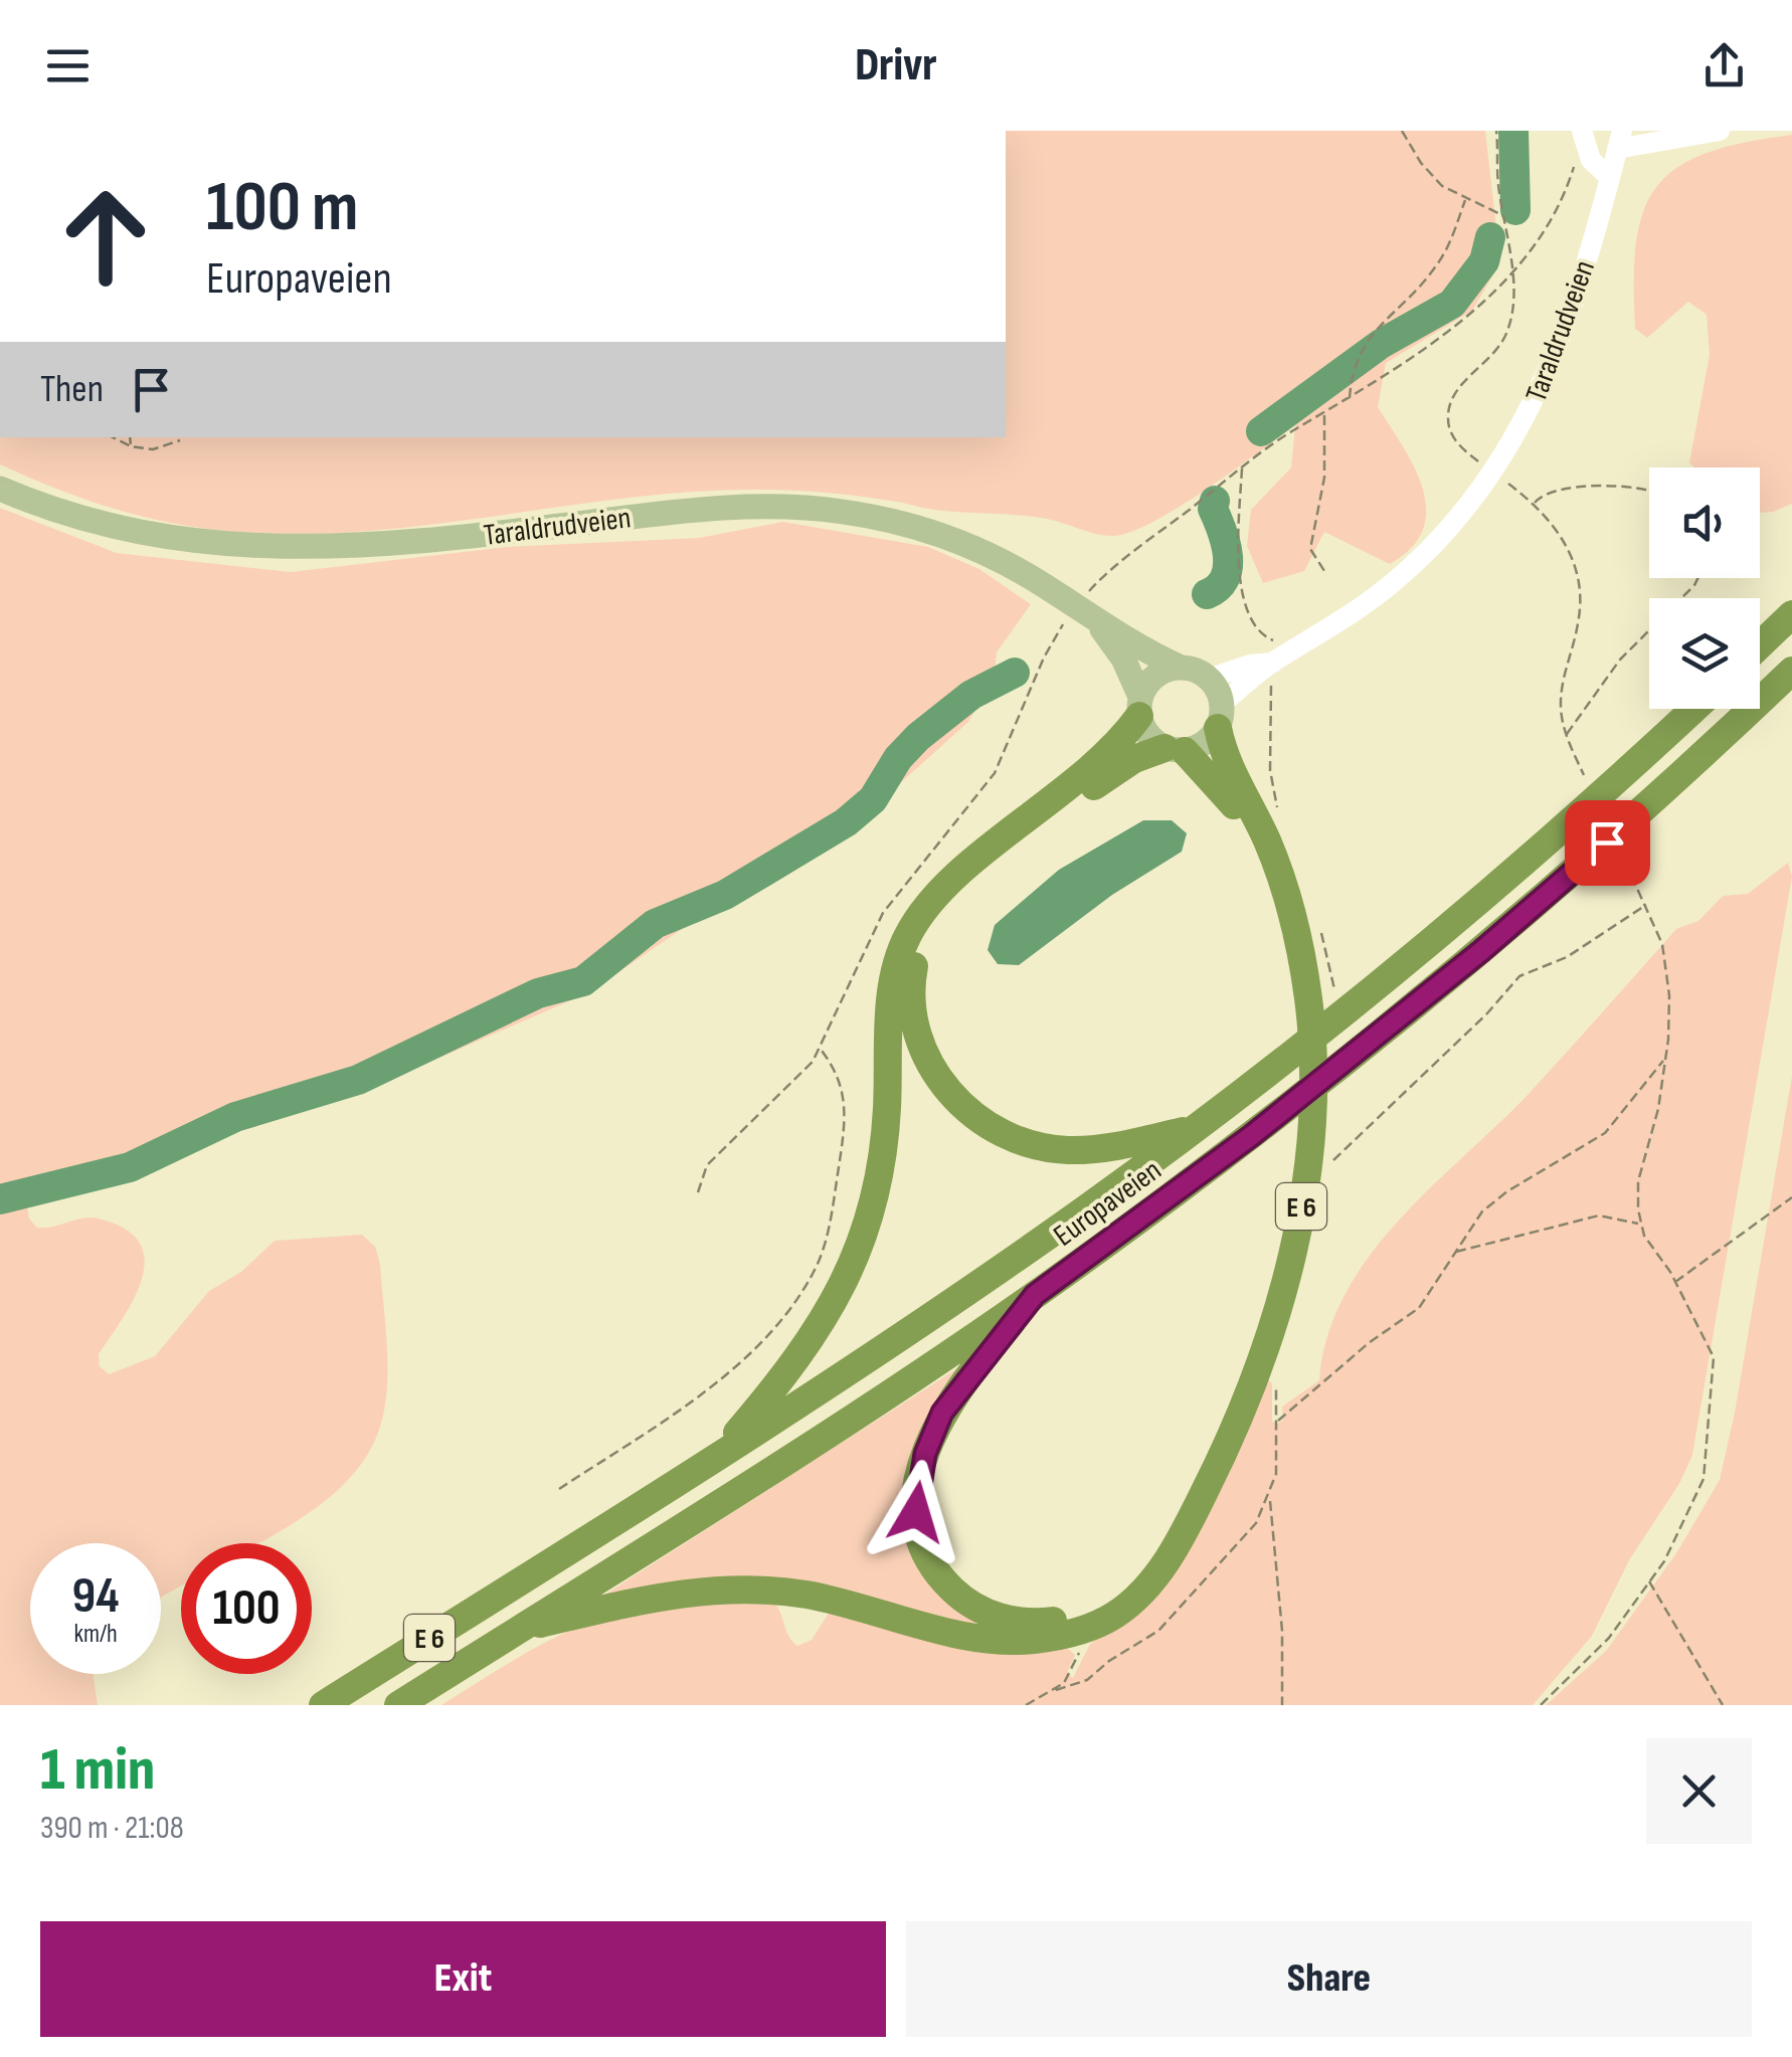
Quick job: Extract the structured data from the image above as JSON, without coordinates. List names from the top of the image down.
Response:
{
  "streets": {
    "highway": ["Europaveien", "E 6"],
    "main road": ["Taraldrudveien"]
  },
  "crossings": [
    ["Taraldrudveien", "E 6"],
    ["Europaveien", "E 6"]
  ],
  "page": {
    "header": "Drivr",
    "turn": ["100 m", "Europaveien"],
    "then": "Then",
    "speed": "94 km/h",
    "limit": "100",
    "heading": ["1 min", "390 m · 21:08"],
    "buttons": ["Exit", "Share"]
  }
}
